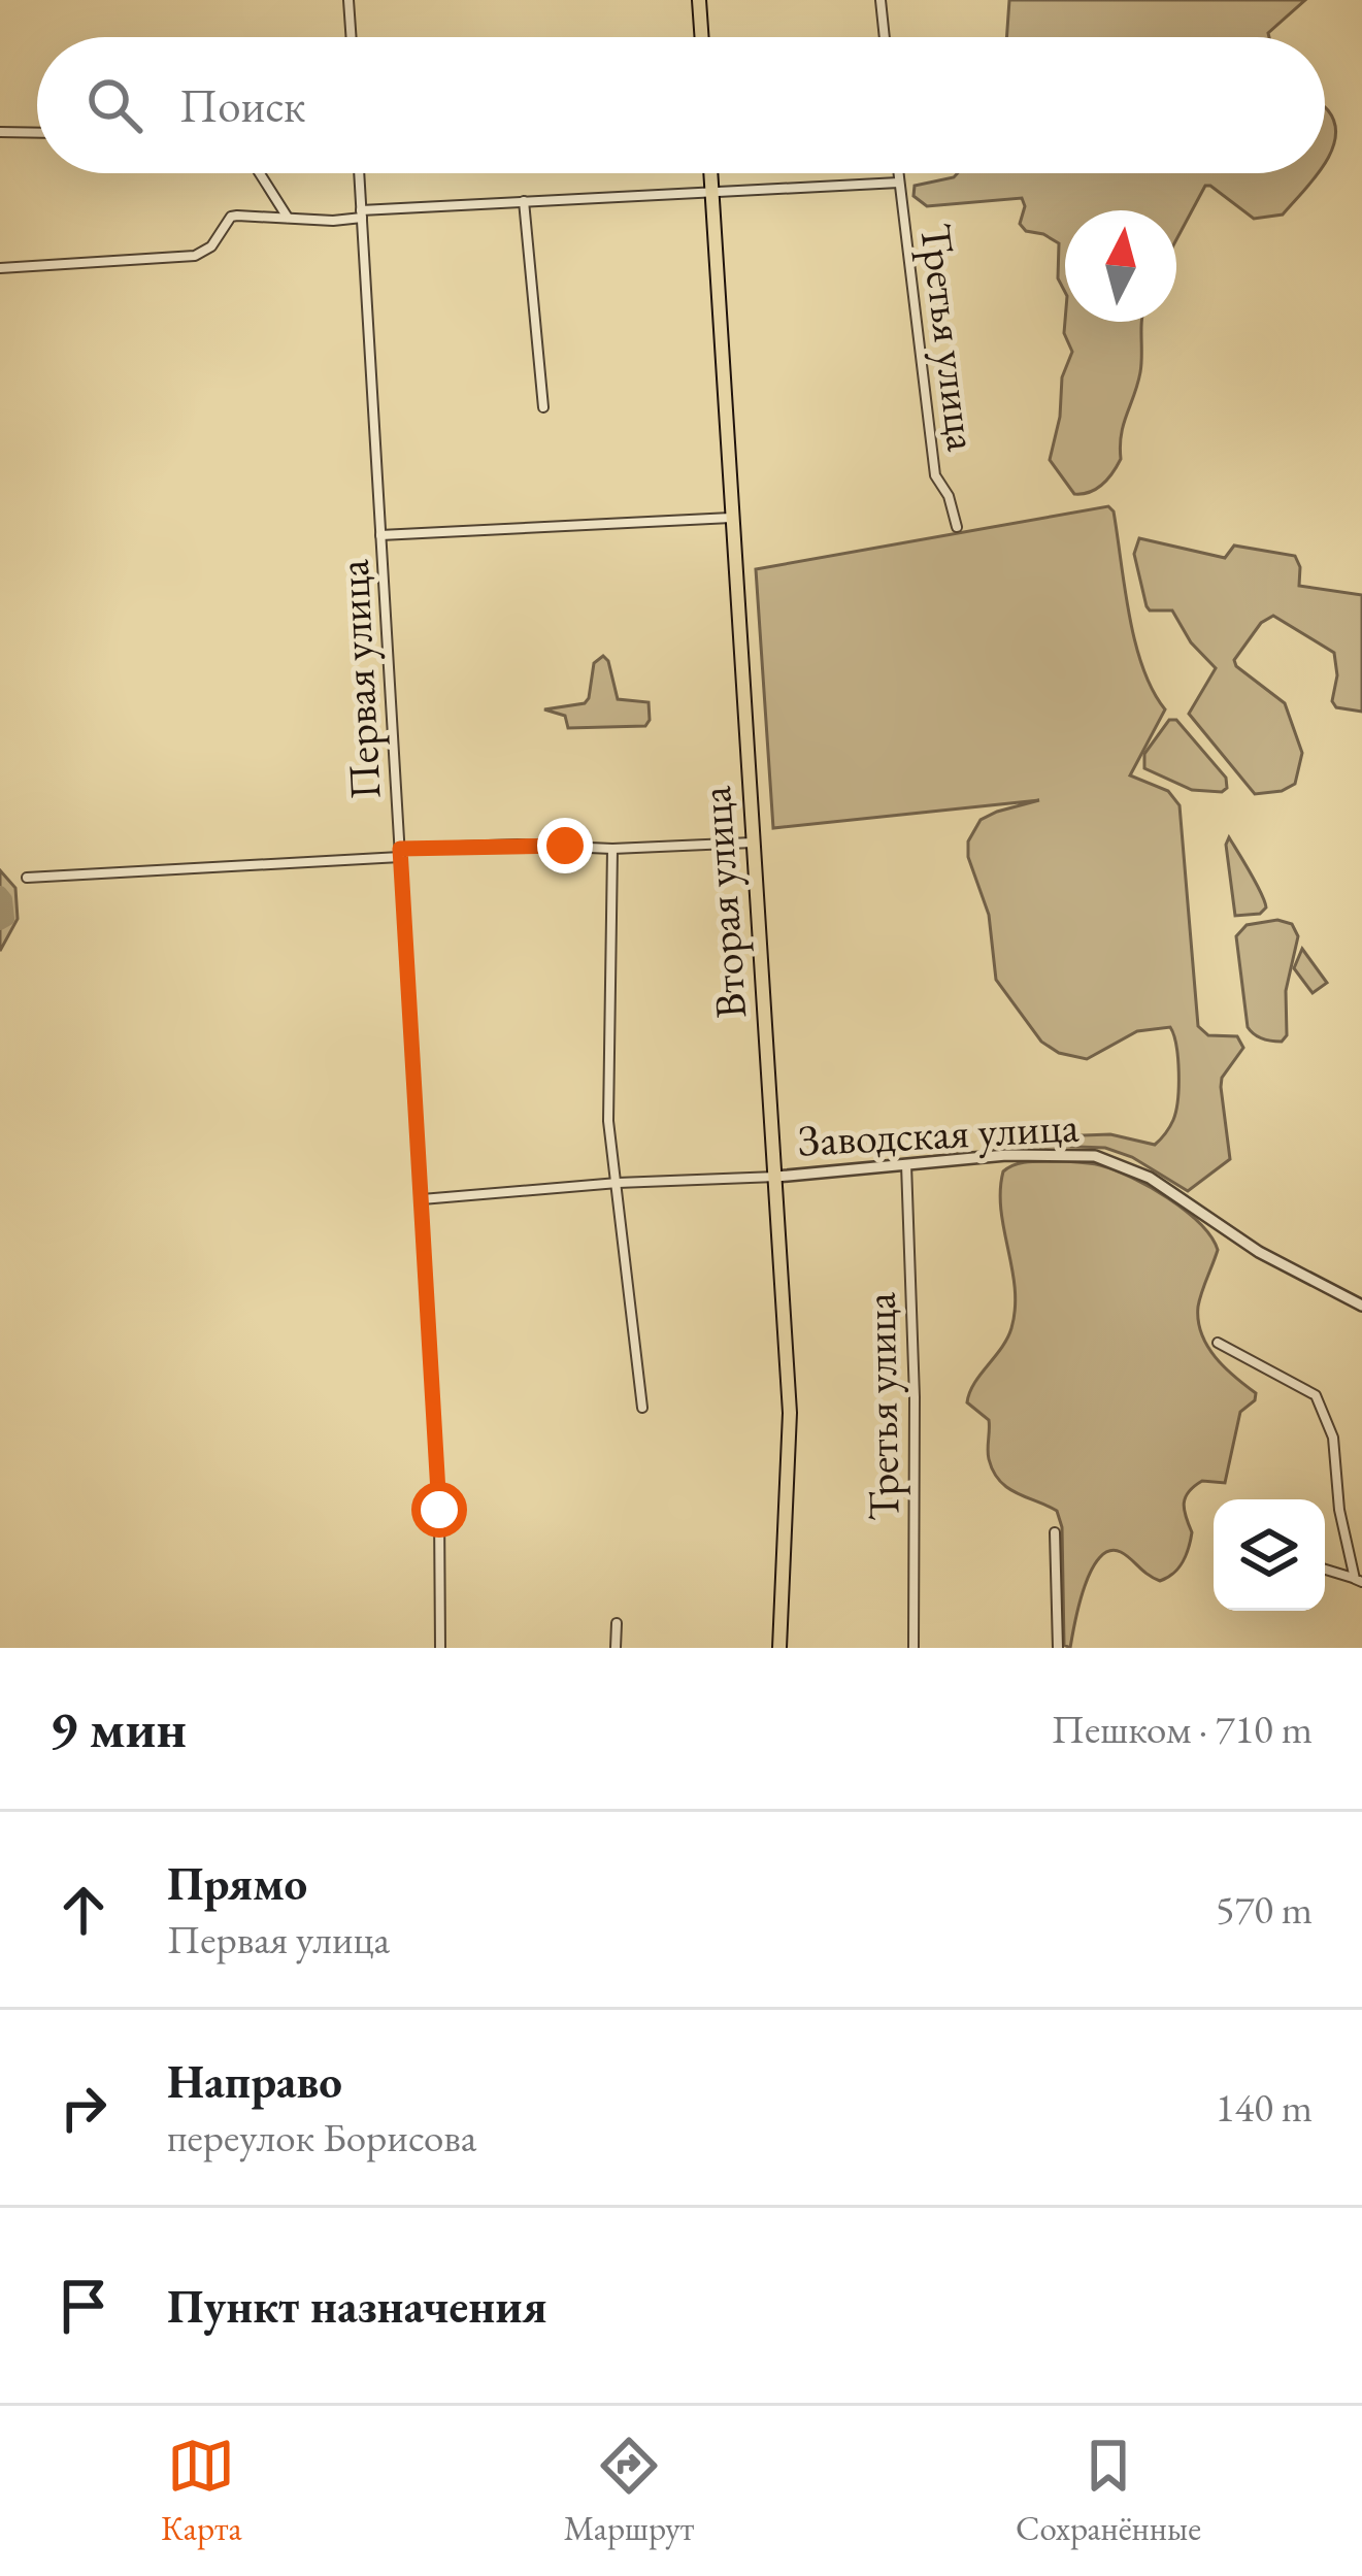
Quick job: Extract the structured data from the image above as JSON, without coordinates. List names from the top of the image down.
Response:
{
  "streets": {
    "main road": ["Вторая улица"],
    "street": ["Третья улица", "Первая улица", "Заводская улица"]
  },
  "crossings": [
    ["Третья улица", "Заводская улица"],
    ["Вторая улица", "Заводская улица"]
  ],
  "north": "top",
  "page": {
    "search": "Поиск",
    "heading": ["9 мин", "Пешком · 710 m"],
    "list": [
      ["Прямо", "Первая улица", "570 m"],
      ["Направо", "переулок Борисова", "140 m"],
      "Пункт назначения"
    ],
    "nav": ["Карта", "Маршрут", "Сохранённые"]
  }
}
